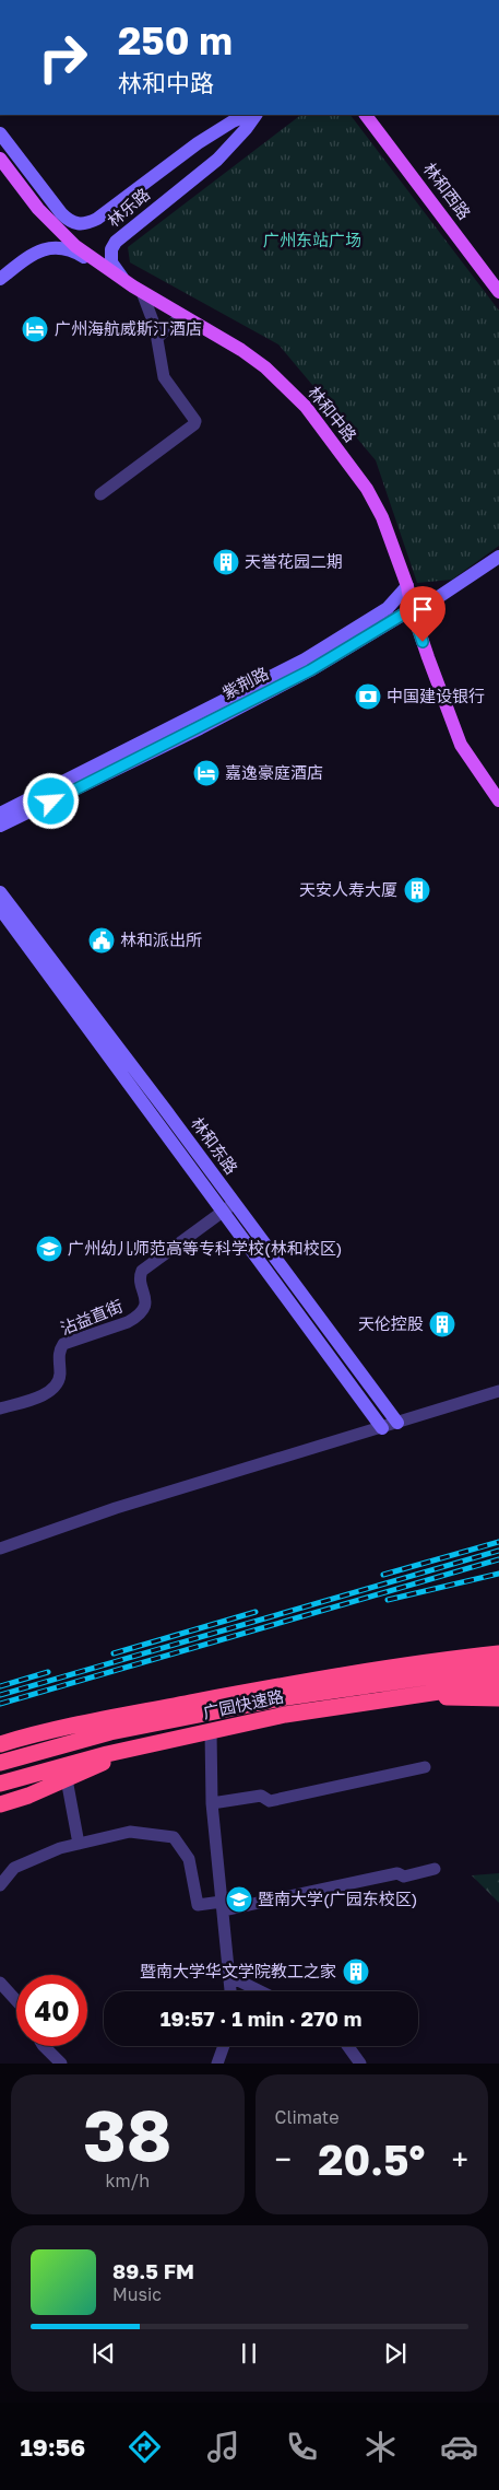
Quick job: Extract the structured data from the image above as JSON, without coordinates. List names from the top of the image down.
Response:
{
  "streets": {
    "highway": ["广园快速路"],
    "main road": ["林和西路", "林和中路"],
    "street": [
      "林乐路",
      "紫荆路",
      "林和东路",
      "沾益直街"
    ]
  },
  "crossings": [
    ["林乐路", "林和中路"],
    ["林和中路", "紫荆路"],
    ["林和东路", "沾益直街"]
  ],
  "parks": ["广州东站广场"],
  "places": {
    "hotel": ["广州海航威斯汀酒店", "嘉逸豪庭酒店"],
    "building": [
      "天誉花园二期",
      "天安人寿大厦",
      "天伦控股",
      "暨南大学华文学院教工之家"
    ],
    "bank": ["中国建设银行"],
    "public building": ["林和派出所"],
    "school or university": ["广州幼儿师范高等专科学校(林和校区)", "暨南大学(广园东校区)"]
  },
  "page": {
    "turn": ["250 m", "林和中路"],
    "limit": "40",
    "trip": "19:57 · 1 min · 270 m",
    "tile": [
      ["38", "km/h"],
      "Climate"
    ],
    "heat": ["−", "20.5°", "+"],
    "song": ["89.5 FM", "Music"],
    "tabs": "19:56"
  }
}
